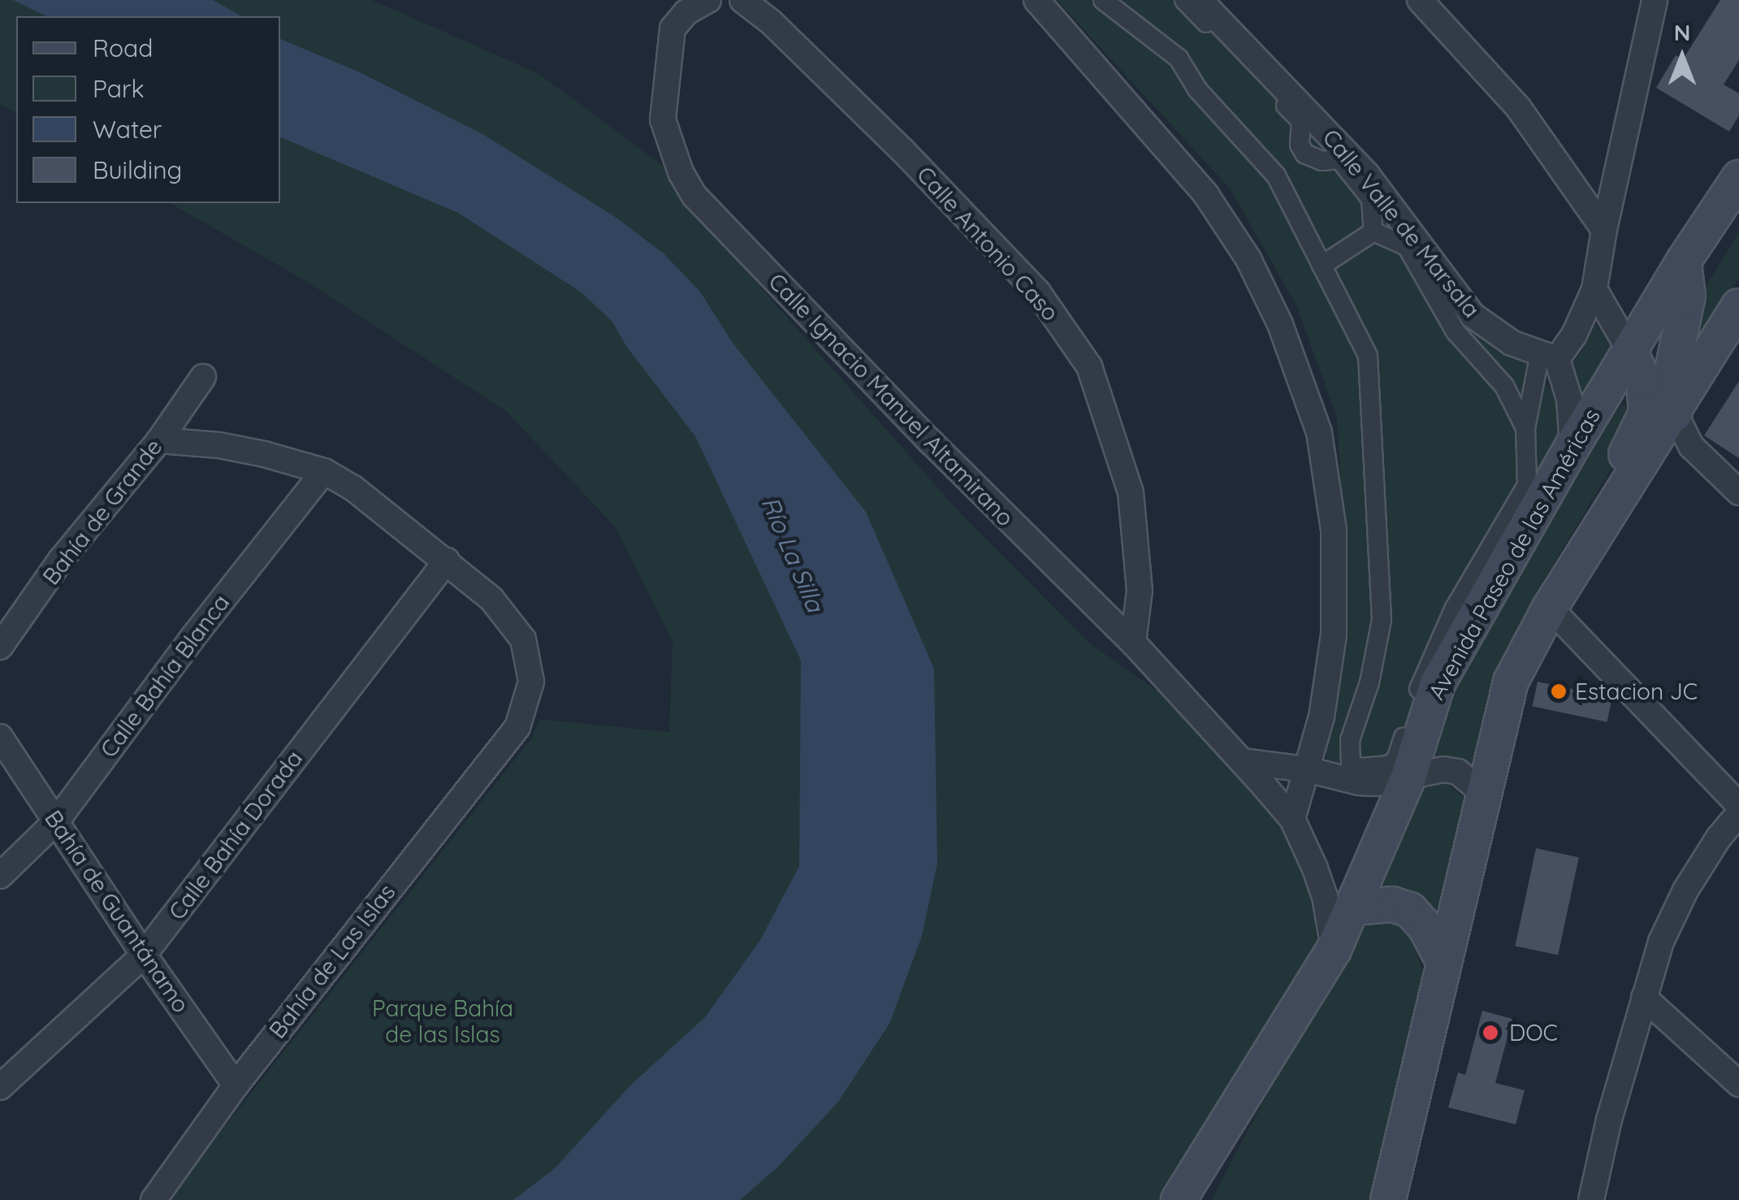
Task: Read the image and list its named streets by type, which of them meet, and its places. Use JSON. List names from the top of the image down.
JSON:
{
  "streets": {
    "main road": ["Avenida Paseo de las Américas"],
    "street": [
      "Calle Valle de Marsala",
      "Calle Antonio Caso",
      "Calle Ignacio Manuel Altamirano",
      "Bahía de Grande",
      "Calle Bahía Blanca",
      "Calle Bahía Dorada",
      "Bahía de Guantánamo",
      "Bahía de Las Islas"
    ]
  },
  "crossings": [
    ["Calle Antonio Caso", "Calle Ignacio Manuel Altamirano"],
    ["Calle Ignacio Manuel Altamirano", "Avenida Paseo de las Américas"],
    ["Bahía de Grande", "Bahía de Las Islas"],
    ["Calle Bahía Blanca", "Bahía de Guantánamo"],
    ["Calle Bahía Blanca", "Bahía de Las Islas"],
    ["Calle Bahía Dorada", "Bahía de Guantánamo"],
    ["Calle Bahía Dorada", "Bahía de Las Islas"],
    ["Bahía de Guantánamo", "Bahía de Las Islas"]
  ],
  "water": ["Río La Silla"],
  "parks": ["Parque Bahía de las Islas"],
  "places": ["Estacion JC", "DOC"],
  "legend": [
    "Road",
    "Park",
    "Water",
    "Building"
  ],
  "north": "top"
}
